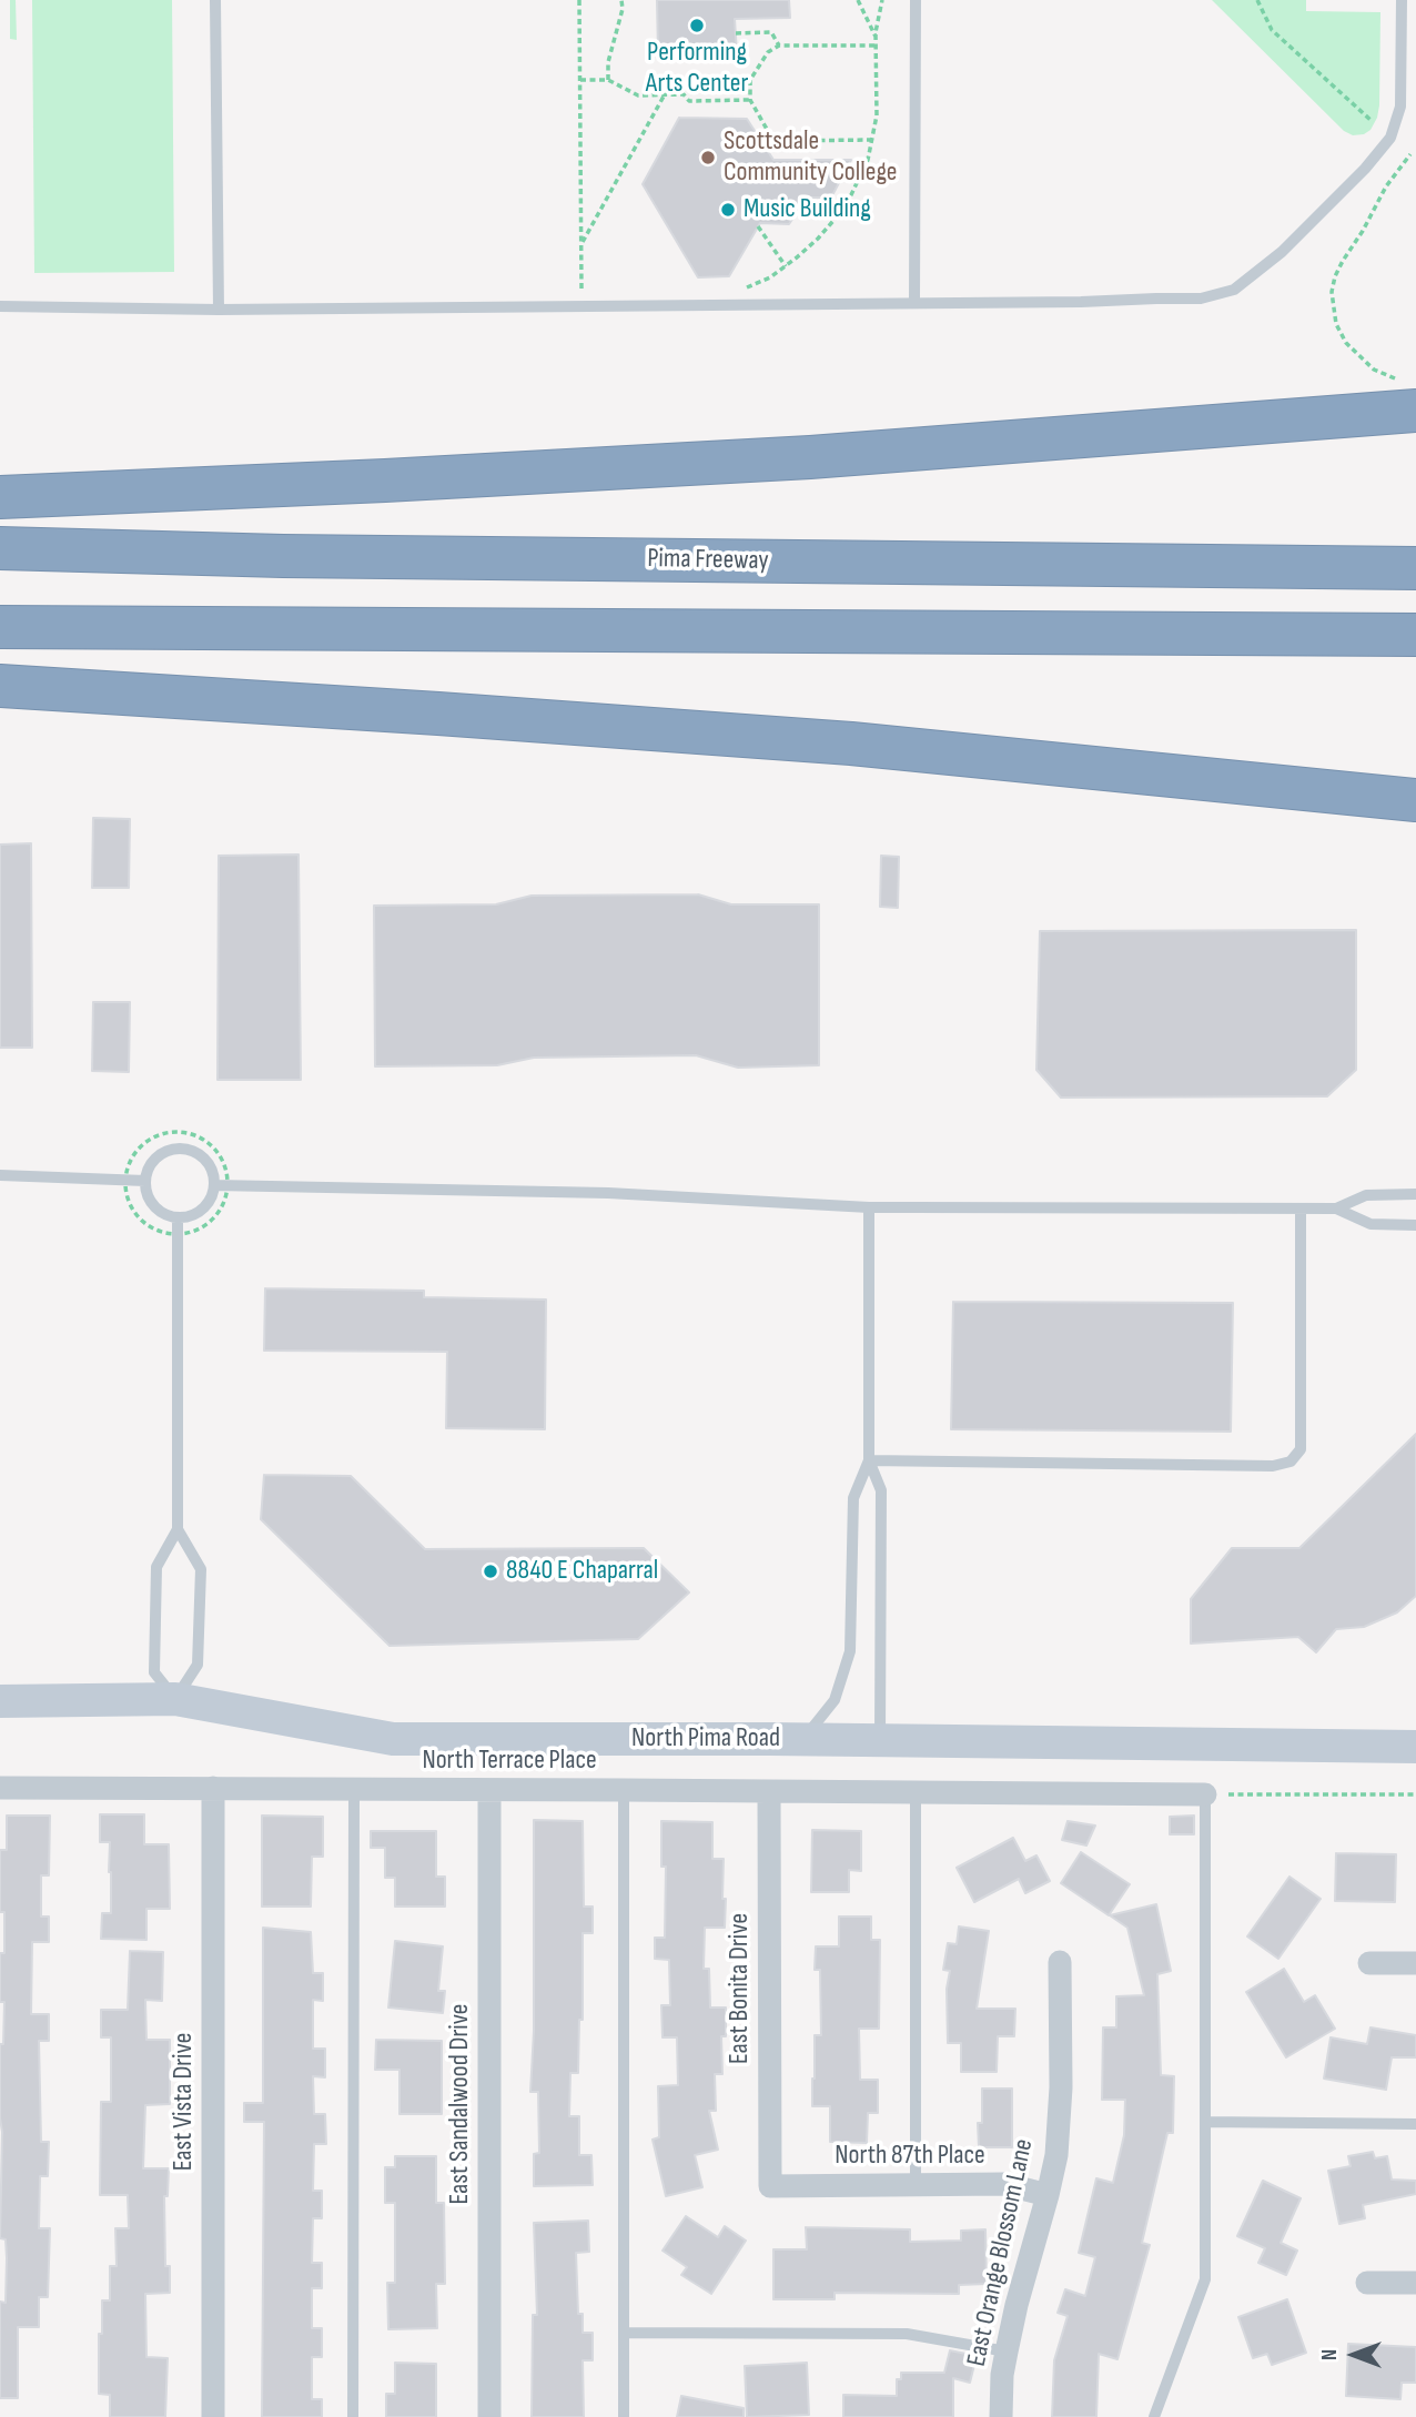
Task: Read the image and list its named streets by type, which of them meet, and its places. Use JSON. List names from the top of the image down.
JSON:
{
  "streets": {
    "highway": ["Pima Freeway"],
    "main road": ["North Pima Road"],
    "street": [
      "North Terrace Place",
      "East Bonita Drive",
      "East Vista Drive",
      "East Sandalwood Drive",
      "North 87th Place",
      "East Orange Blossom Lane"
    ]
  },
  "crossings": [
    ["North Terrace Place", "East Bonita Drive"],
    ["North Terrace Place", "East Vista Drive"],
    ["North Terrace Place", "East Sandalwood Drive"],
    ["East Bonita Drive", "North 87th Place"],
    ["North 87th Place", "East Orange Blossom Lane"]
  ],
  "places": [
    "Performing Arts Center",
    "Scottsdale Community College",
    "Music Building",
    "8840 E Chaparral"
  ],
  "north": "left"
}
